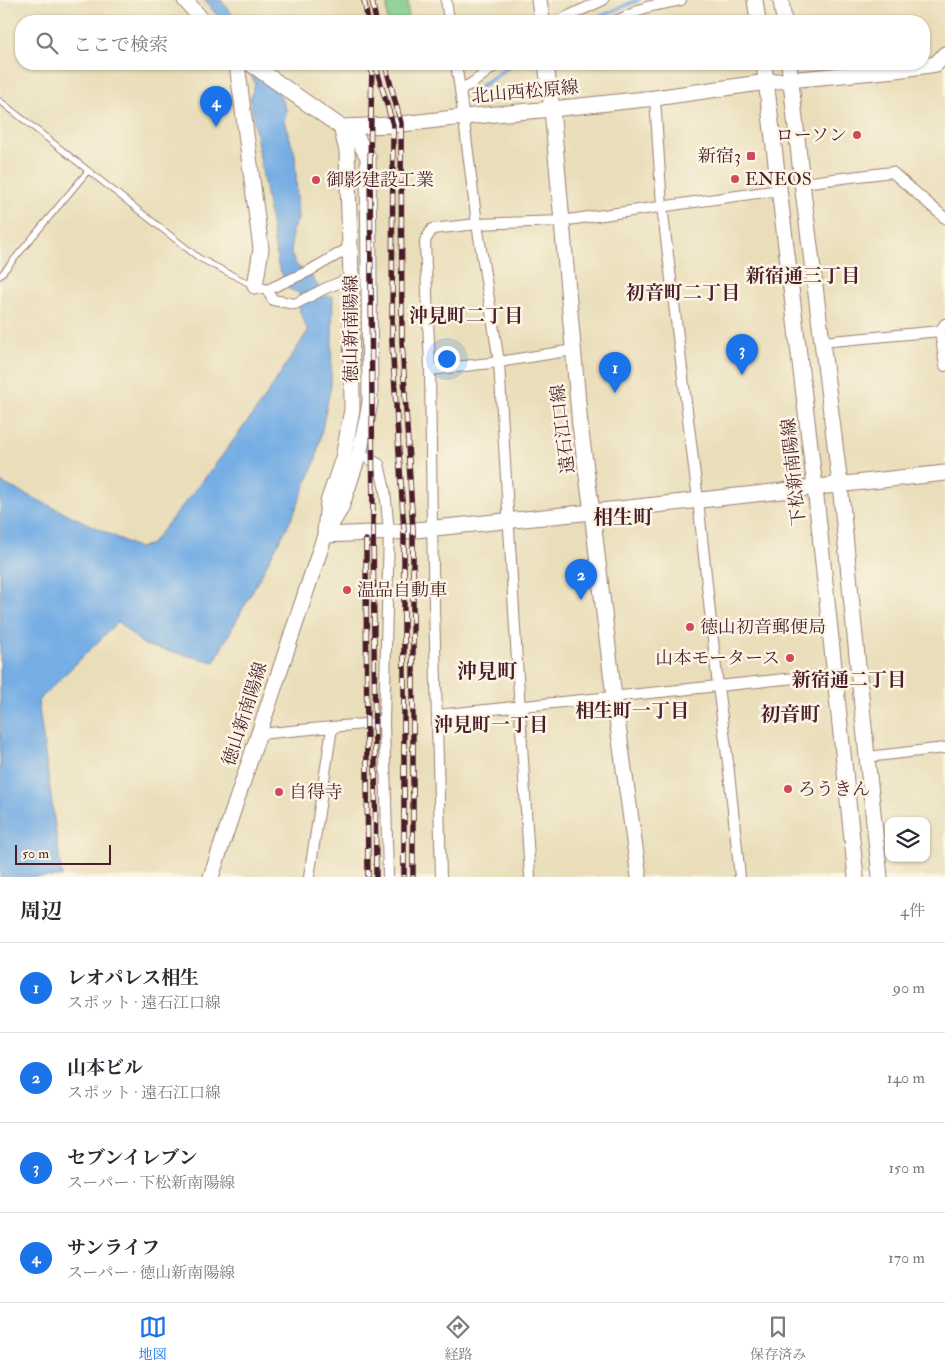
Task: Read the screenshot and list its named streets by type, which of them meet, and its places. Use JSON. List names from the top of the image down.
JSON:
{
  "streets": {
    "main road": [
      "北山西松原線",
      "徳山新南陽線",
      "遠石江口線",
      "下松新南陽線"
    ]
  },
  "crossings": [
    ["北山西松原線", "徳山新南陽線"],
    ["北山西松原線", "遠石江口線"],
    ["北山西松原線", "下松新南陽線"]
  ],
  "districts": [
    "新宿通三丁目",
    "初音町二丁目",
    "沖見町二丁目",
    "相生町",
    "沖見町",
    "新宿通二丁目",
    "相生町一丁目",
    "初音町",
    "沖見町一丁目"
  ],
  "places": {
    "other": [
      "ローソン",
      "ENEOS",
      "御影建設工業",
      "温品自動車",
      "徳山初音郵便局",
      "山本モータース",
      "ろうきん",
      "自得寺"
    ],
    "transit": ["新宿3"]
  },
  "scale_bar": "50 m",
  "page": {
    "search": "ここで検索",
    "pins": [
      "4",
      "3",
      "1",
      "2"
    ],
    "scale": "50 m",
    "heading": ["周辺", "4件"],
    "list": [
      {
        "mark": "1",
        "name": "レオパレス相生",
        "note": "スポット · 遠石江口線",
        "value": "90 m"
      },
      {
        "mark": "2",
        "name": "山本ビル",
        "note": "スポット · 遠石江口線",
        "value": "140 m"
      },
      {
        "mark": "3",
        "name": "セブンイレブン",
        "note": "スーパー · 下松新南陽線",
        "value": "150 m"
      },
      {
        "mark": "4",
        "name": "サンライフ",
        "note": "スーパー · 徳山新南陽線",
        "value": "170 m"
      }
    ],
    "nav": ["地図", "経路", "保存済み"]
  }
}
